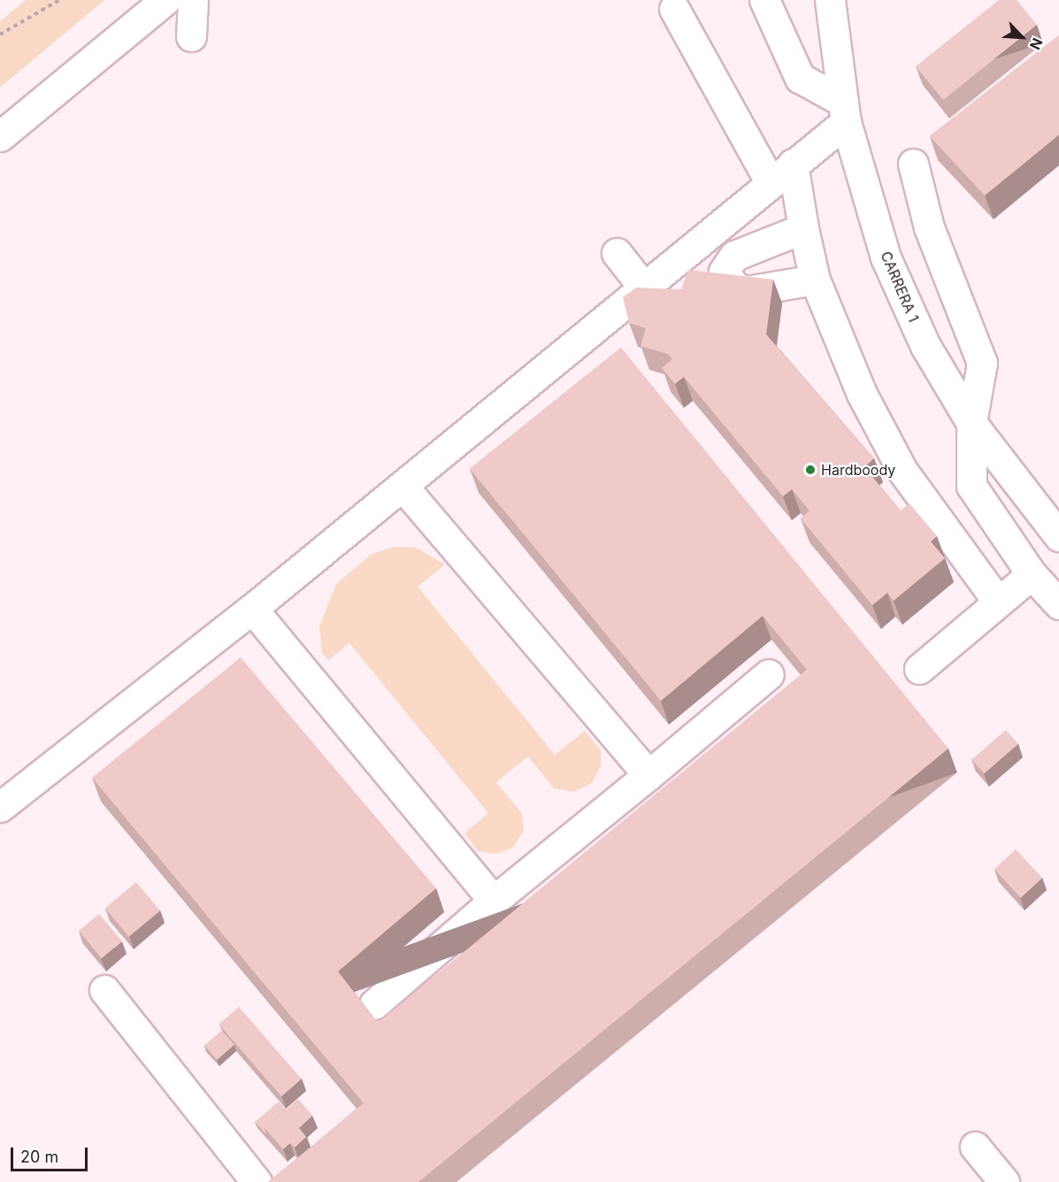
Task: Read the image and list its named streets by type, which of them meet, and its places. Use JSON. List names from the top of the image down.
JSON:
{
  "streets": {
    "street": ["CARRERA 1"]
  },
  "places": ["Hardboody"],
  "scale_bar": "20 m",
  "north": "bottom right"
}
